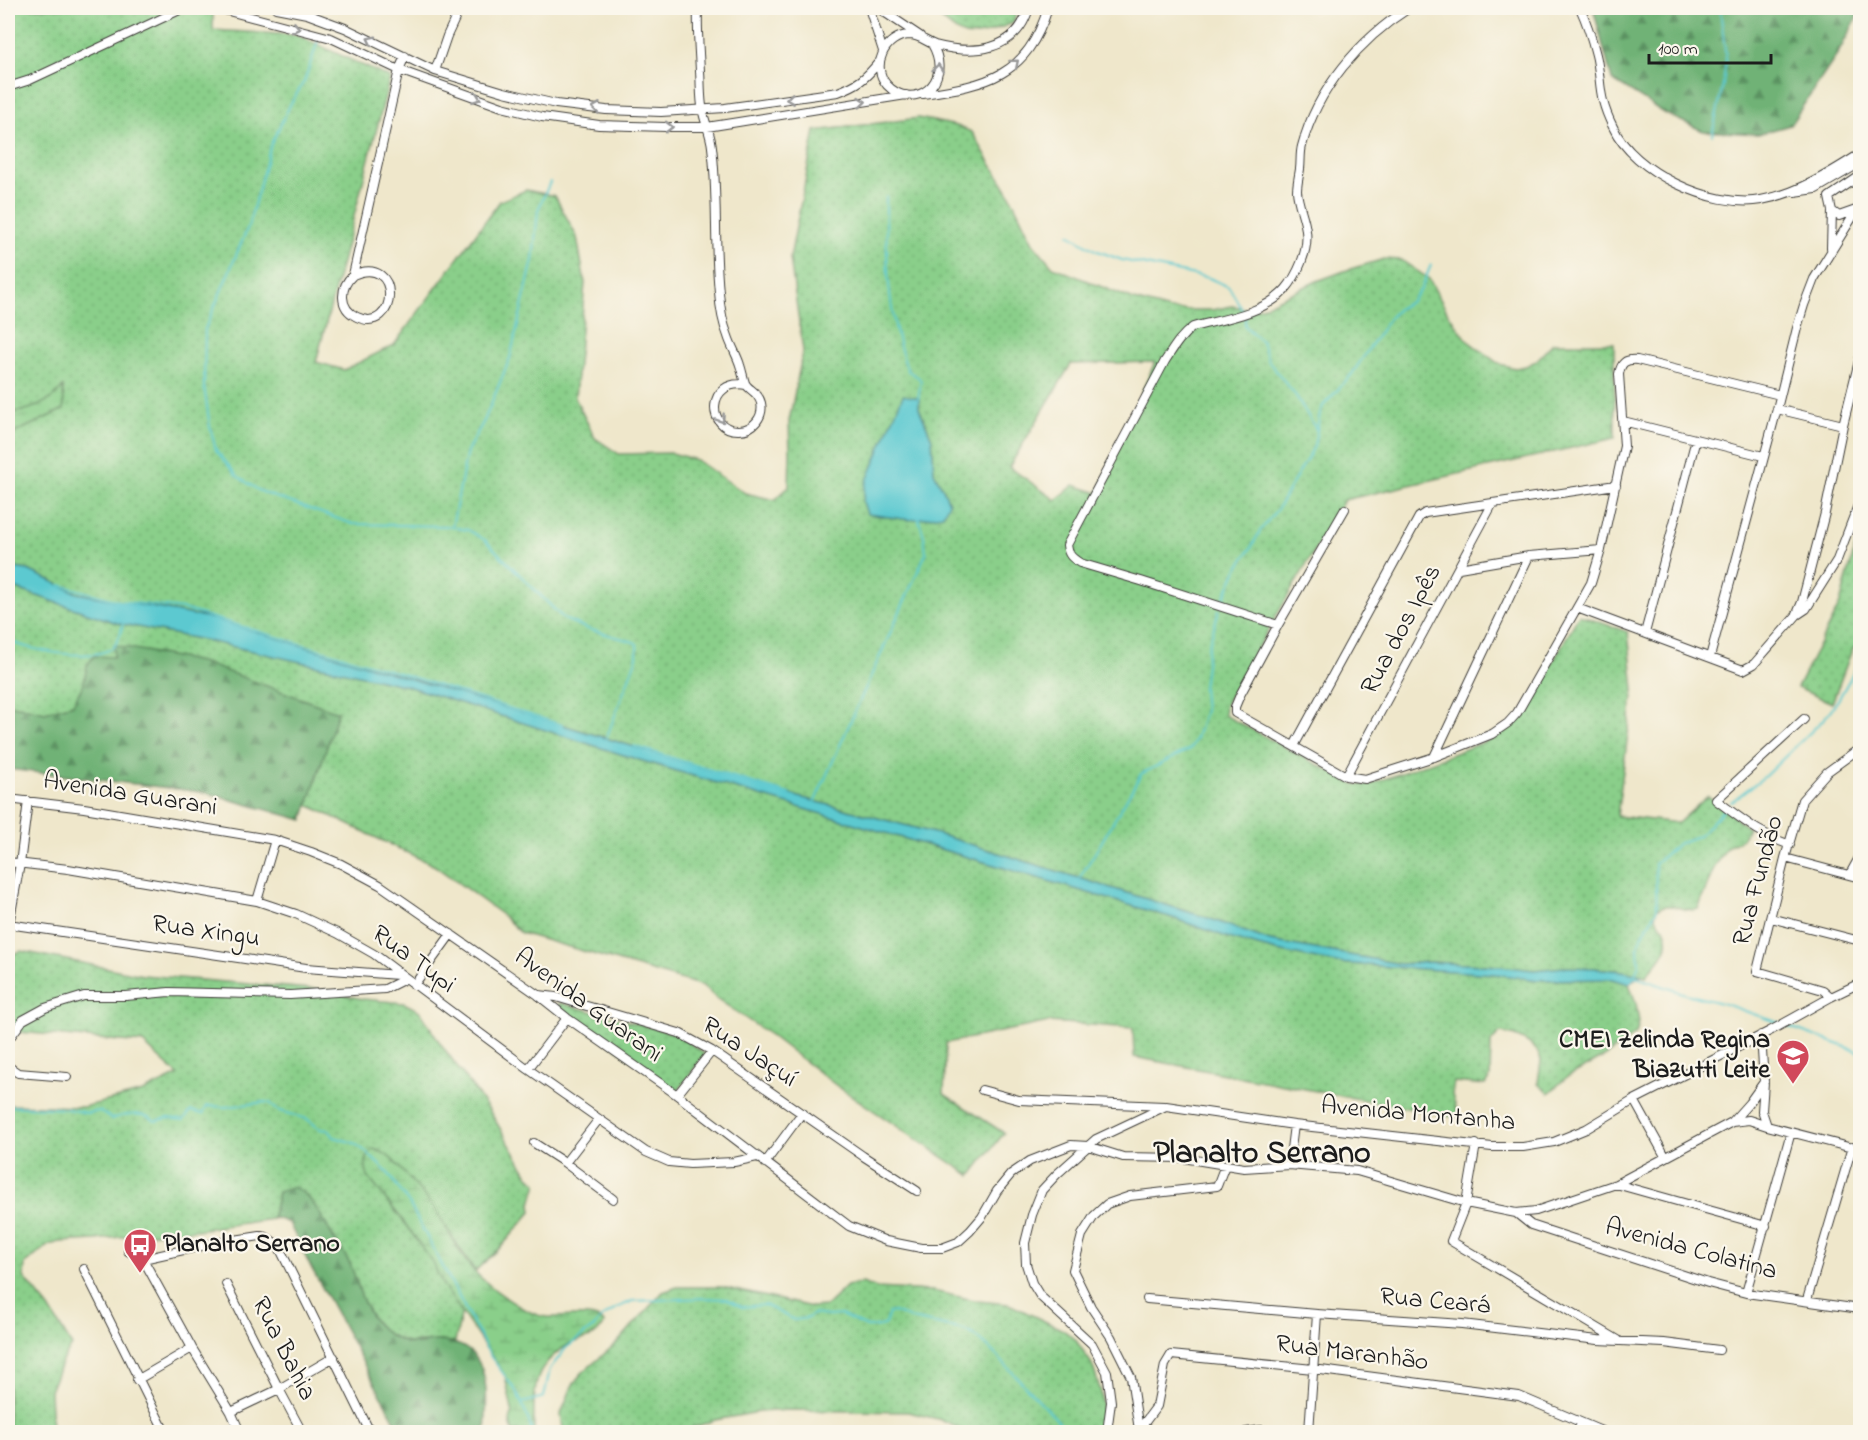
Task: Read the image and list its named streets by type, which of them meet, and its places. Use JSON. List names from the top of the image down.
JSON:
{
  "streets": {
    "street": [
      "Rua dos Ipês",
      "Avenida Guarani",
      "Rua Fundão",
      "Rua Xingu",
      "Rua Tupi",
      "Rua Jaçuí",
      "Avenida Montanha",
      "Avenida Colatina",
      "Rua Ceará",
      "Rua Bahia",
      "Rua Maranhão"
    ]
  },
  "crossings": [
    ["Avenida Guarani", "Rua Tupi"],
    ["Avenida Guarani", "Rua Jaçuí"],
    ["Rua Fundão", "Avenida Montanha"],
    ["Rua Xingu", "Rua Tupi"]
  ],
  "districts": ["Planalto Serrano"],
  "places": {
    "school or university": ["CMEI Zelinda Regina Biazutti Leite"],
    "bus stop": ["Planalto Serrano"]
  },
  "scale_bar": "100 m"
}
